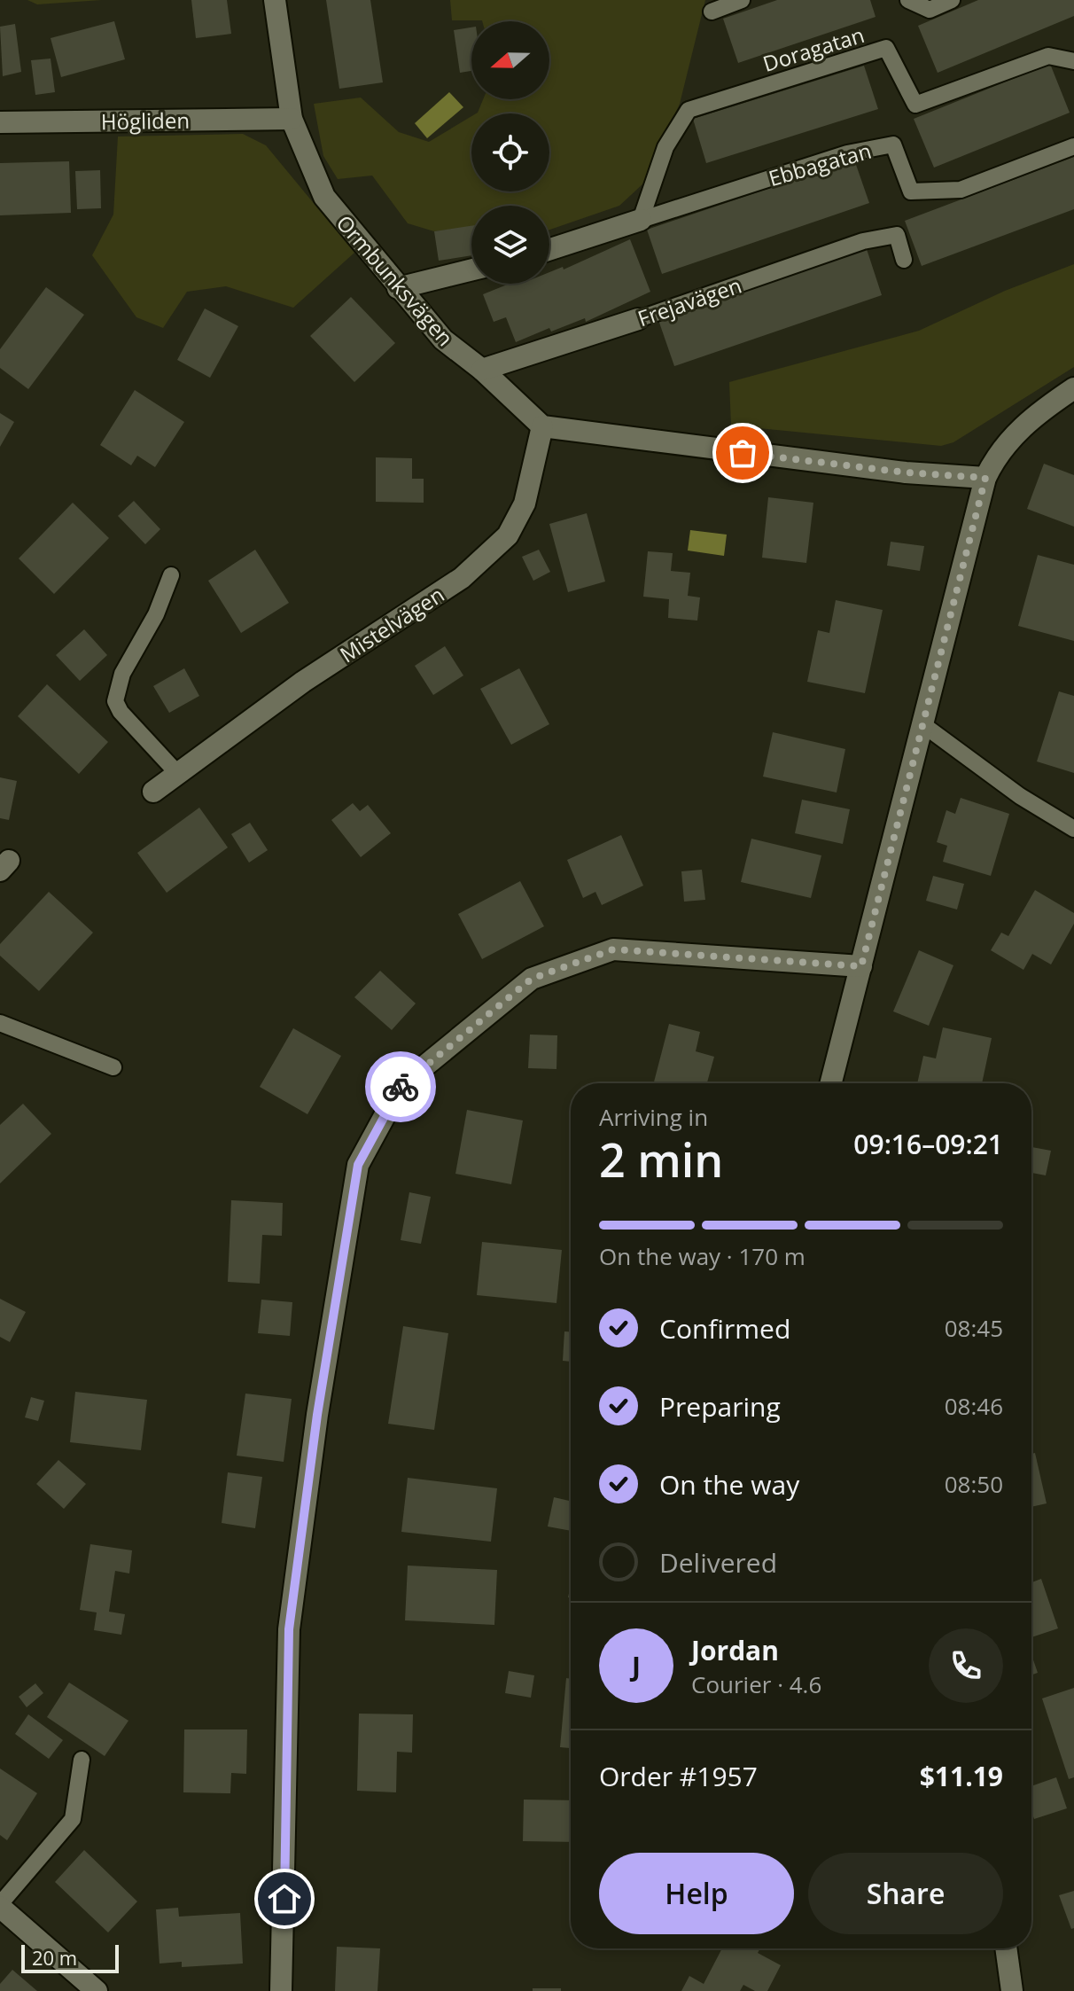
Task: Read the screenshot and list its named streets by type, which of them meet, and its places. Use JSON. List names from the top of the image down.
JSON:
{
  "streets": {
    "street": [
      "Högliden",
      "Ebbagatan",
      "Ormbunksvägen",
      "Frejavägen",
      "Mistelvägen"
    ],
    "lane": ["Doragatan"]
  },
  "crossings": [
    ["Doragatan", "Ebbagatan"],
    ["Högliden", "Ormbunksvägen"],
    ["Ormbunksvägen", "Frejavägen"],
    ["Ormbunksvägen", "Mistelvägen"]
  ],
  "scale_bar": "20 m",
  "north": "left",
  "page": {
    "heading": ["2 min", "Arriving in", "09:16–09:21"],
    "panel": [
      "Jordan",
      "Courier · 4.6",
      "Order #1957",
      "$11.19"
    ],
    "bar": "On the way · 170 m",
    "list": [
      ["Confirmed", "08:45"],
      ["Preparing", "08:46"],
      ["On the way", "08:50"],
      "Delivered"
    ],
    "round": "J",
    "buttons": ["Help", "Share"],
    "scale": "20 m"
  }
}
